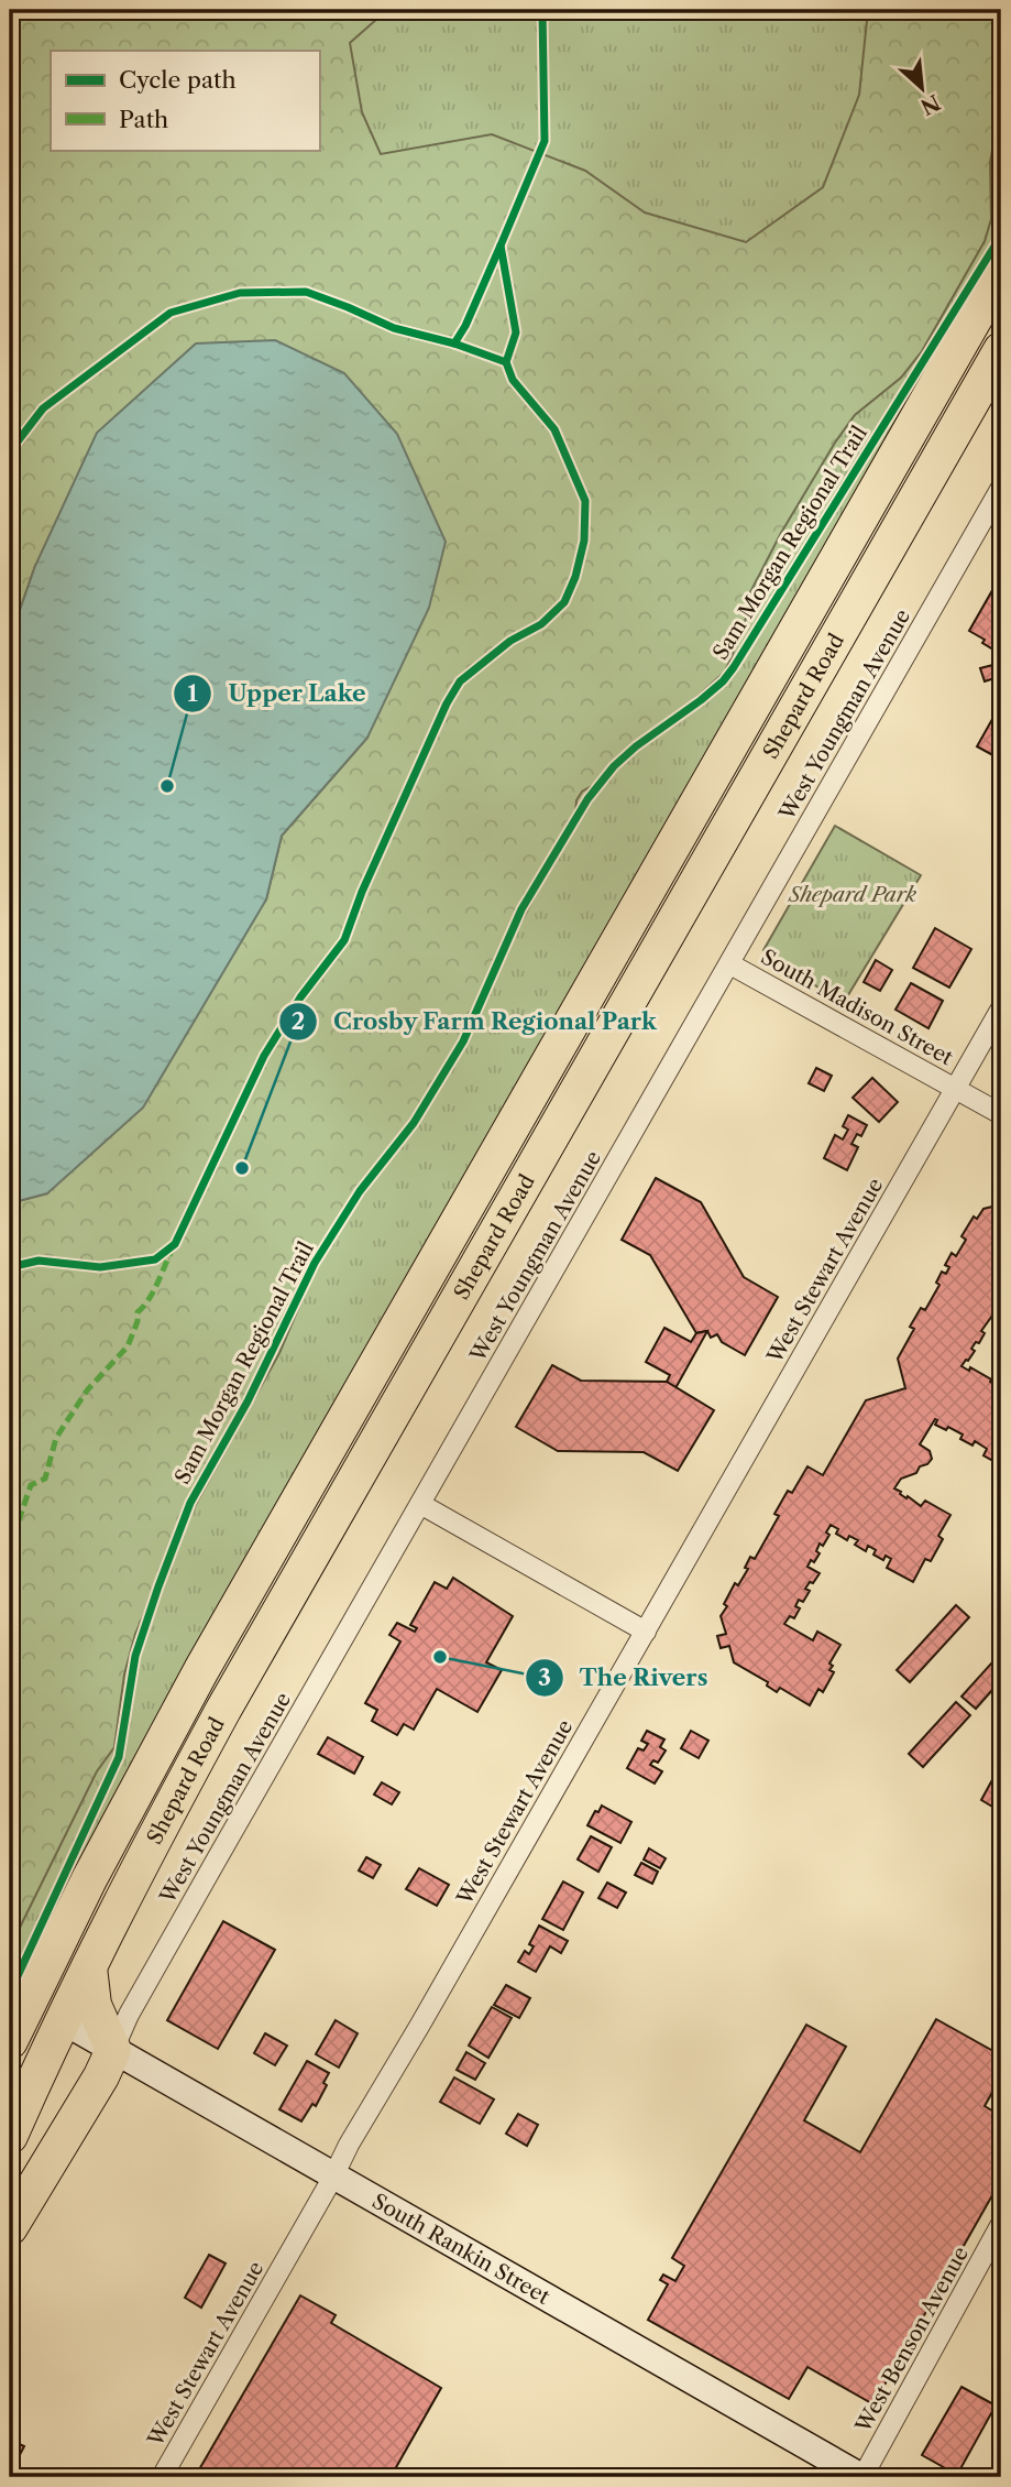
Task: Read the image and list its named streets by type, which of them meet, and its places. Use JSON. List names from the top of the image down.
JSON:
{
  "streets": {
    "highway": ["Shepard Road"],
    "street": [
      "West Youngman Avenue",
      "South Madison Street",
      "West Stewart Avenue",
      "South Rankin Street",
      "West Benson Avenue"
    ],
    "cycle path": ["Sam Morgan Regional Trail"]
  },
  "crossings": [
    ["Shepard Road", "South Rankin Street"],
    ["West Youngman Avenue", "South Madison Street"],
    ["West Youngman Avenue", "South Rankin Street"],
    ["South Madison Street", "West Stewart Avenue"],
    ["West Stewart Avenue", "South Rankin Street"],
    ["South Rankin Street", "West Benson Avenue"]
  ],
  "parks": ["Shepard Park"],
  "places": ["Upper Lake", "Crosby Farm Regional Park", "The Rivers"],
  "legend": ["Cycle path", "Path"],
  "north": "bottom right"
}
